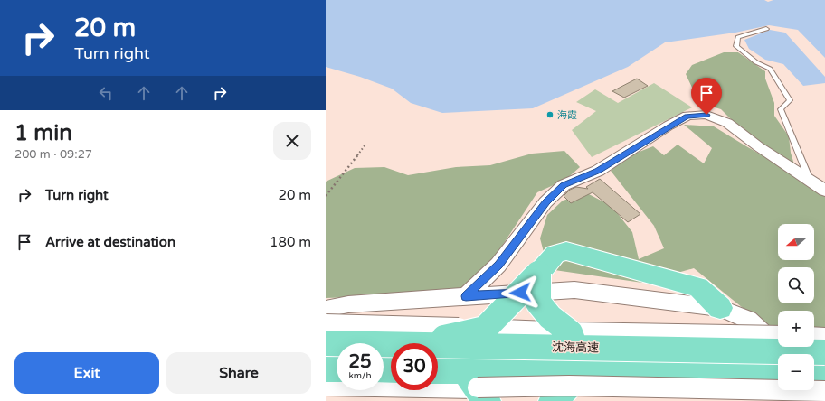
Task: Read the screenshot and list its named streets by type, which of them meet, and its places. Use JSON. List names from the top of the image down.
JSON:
{
  "streets": {
    "highway": ["沈海高速"]
  },
  "places": ["海霞"],
  "north": "left",
  "page": {
    "turn": ["20 m", "Turn right"],
    "heading": ["1 min", "200 m · 09:27"],
    "list": [
      {
        "name": "Turn right",
        "value": "20 m"
      },
      {
        "name": "Arrive at destination",
        "value": "180 m"
      }
    ],
    "map_buttons": ["+", "−"],
    "speed": "25 km/h",
    "limit": "30",
    "buttons": ["Exit", "Share"]
  }
}
